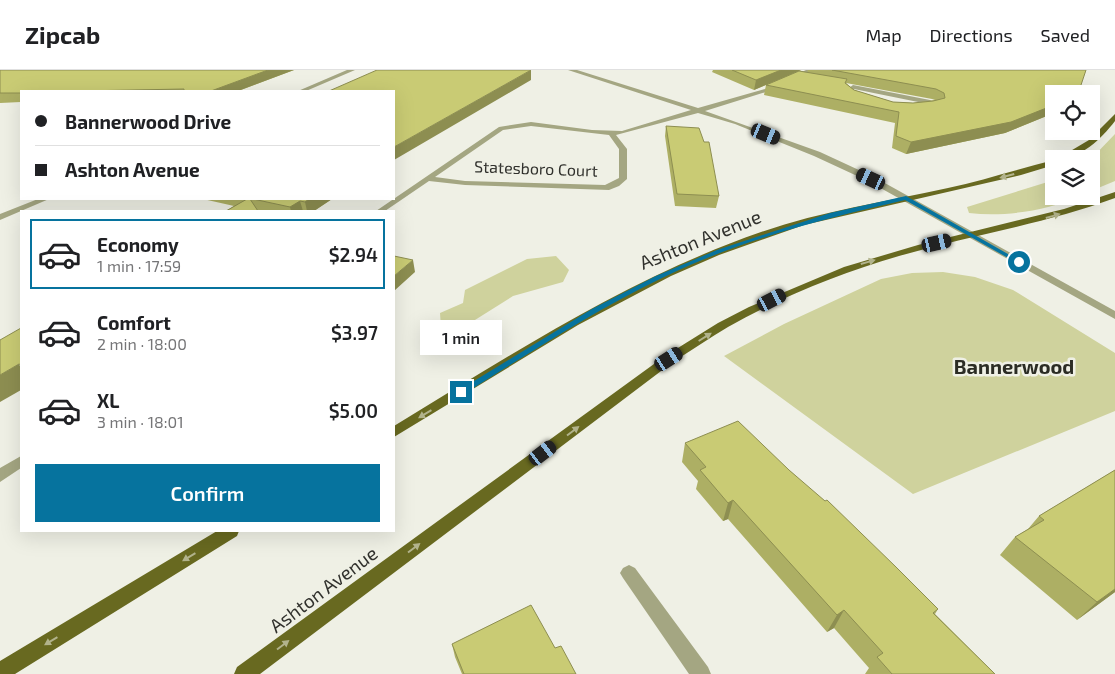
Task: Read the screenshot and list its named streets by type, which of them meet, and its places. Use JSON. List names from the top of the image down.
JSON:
{
  "streets": {
    "main road": ["Ashton Avenue"],
    "street": ["Statesboro Court"]
  },
  "districts": ["Bannerwood"],
  "page": {
    "header": "Zipcab",
    "nav": ["Map", "Directions", "Saved"],
    "banner": ["Bannerwood Drive", "Ashton Avenue"],
    "list": [
      {
        "name": "Economy",
        "note": "1 min · 17:59",
        "value": "$2.94"
      },
      {
        "name": "Comfort",
        "note": "2 min · 18:00",
        "value": "$3.97"
      },
      {
        "name": "XL",
        "note": "3 min · 18:01",
        "value": "$5.00"
      }
    ],
    "bubble": "1 min",
    "buttons": "Confirm"
  }
}
